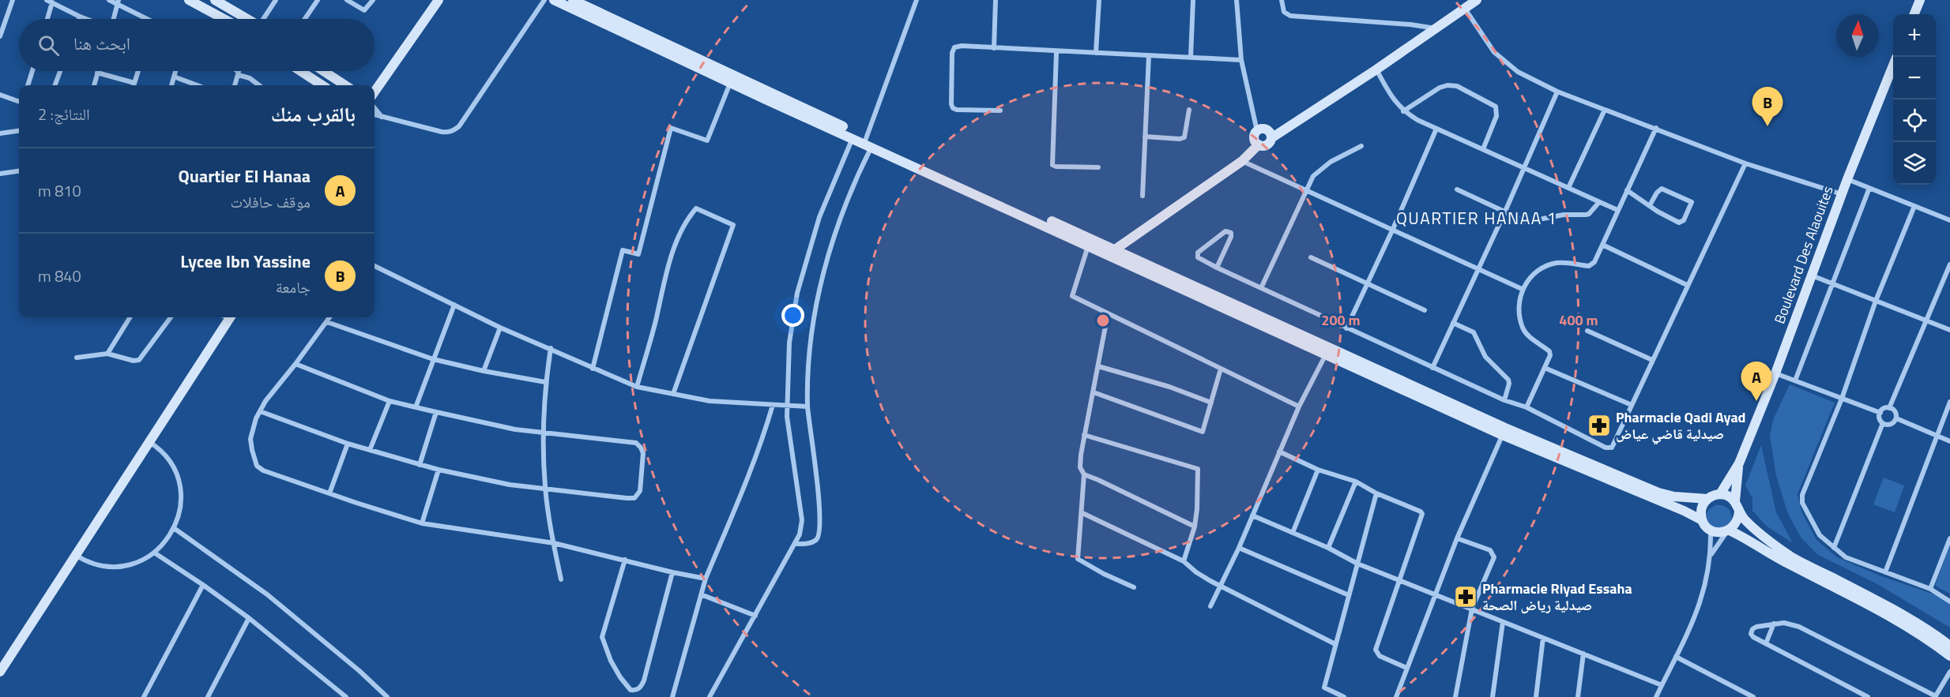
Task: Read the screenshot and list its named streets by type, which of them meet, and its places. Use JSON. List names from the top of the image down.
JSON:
{
  "streets": {
    "main road": ["Boulevard Des Alaouites"]
  },
  "districts": ["QUARTIER HANAA 1"],
  "places": {
    "pharmacy": ["Pharmacie Qadi Ayad صيدلية قاضي عياض", "Pharmacie Riyad Essaha صيدلية رياض الصحة"]
  },
  "north": "top",
  "page": {
    "map_buttons": ["+", "−"],
    "search": "ابحث هنا",
    "heading": ["بالقرب منك", "النتائج: 2"],
    "pins": ["B", "A"],
    "list": [
      {
        "mark": "A",
        "name": "Quartier El Hanaa",
        "note": "موقف حافلات",
        "value": "810 m"
      },
      {
        "mark": "B",
        "name": "Lycee Ibn Yassine",
        "note": "جامعة",
        "value": "840 m"
      }
    ]
  },
  "rings": ["200 m", "400 m"]
}
